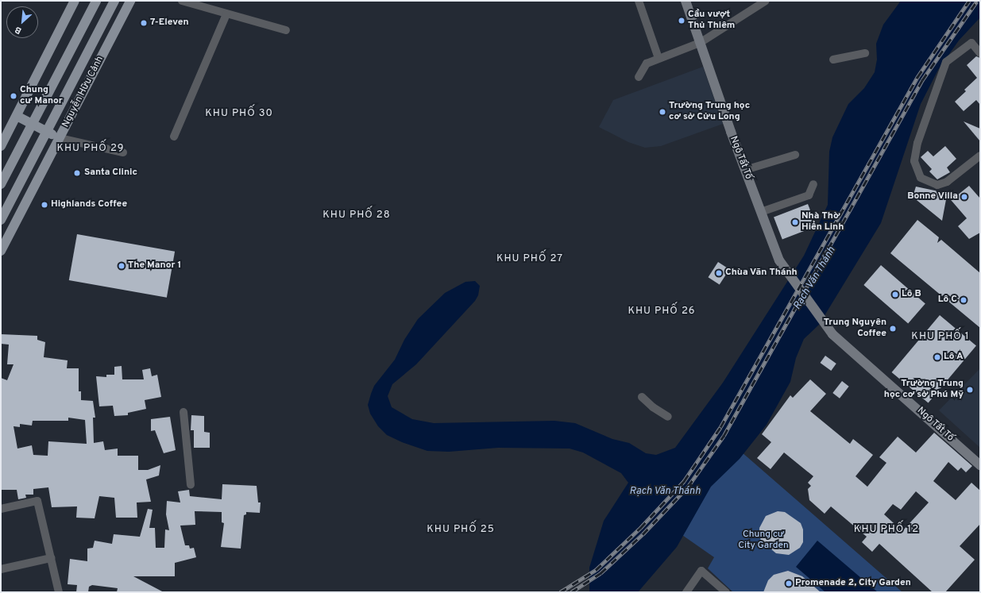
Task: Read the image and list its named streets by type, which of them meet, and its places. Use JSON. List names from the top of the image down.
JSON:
{
  "streets": {
    "main road": ["Nguyễn Hữu Cảnh"],
    "street": ["Ngô Tất Tố"]
  },
  "districts": [
    "KHU PHỐ 30",
    "KHU PHỐ 29",
    "KHU PHỐ 28",
    "KHU PHỐ 27",
    "KHU PHỐ 26",
    "KHU PHỐ 1",
    "KHU PHỐ 25",
    "KHU PHỐ 12"
  ],
  "water": ["Rạch Văn Thánh"],
  "parks": ["Chung cư City Garden"],
  "places": [
    "Cầu vượt Thủ Thiêm",
    "7-Eleven",
    "Chung cư Manor",
    "Trường Trung học cơ sở Cửu Long",
    "Santa Clinic",
    "Bonne Villa",
    "Highlands Coffee",
    "Nhà Thờ Hiển Linh",
    "The Manor 1",
    "Chùa Văn Thánh",
    "Lô B",
    "Lô C",
    "Trung Nguyên Coffee",
    "Lô A",
    "Trường Trung học cơ sở Phú Mỹ",
    "Promenade 2, City Garden"
  ],
  "north": "bottom left"
}
